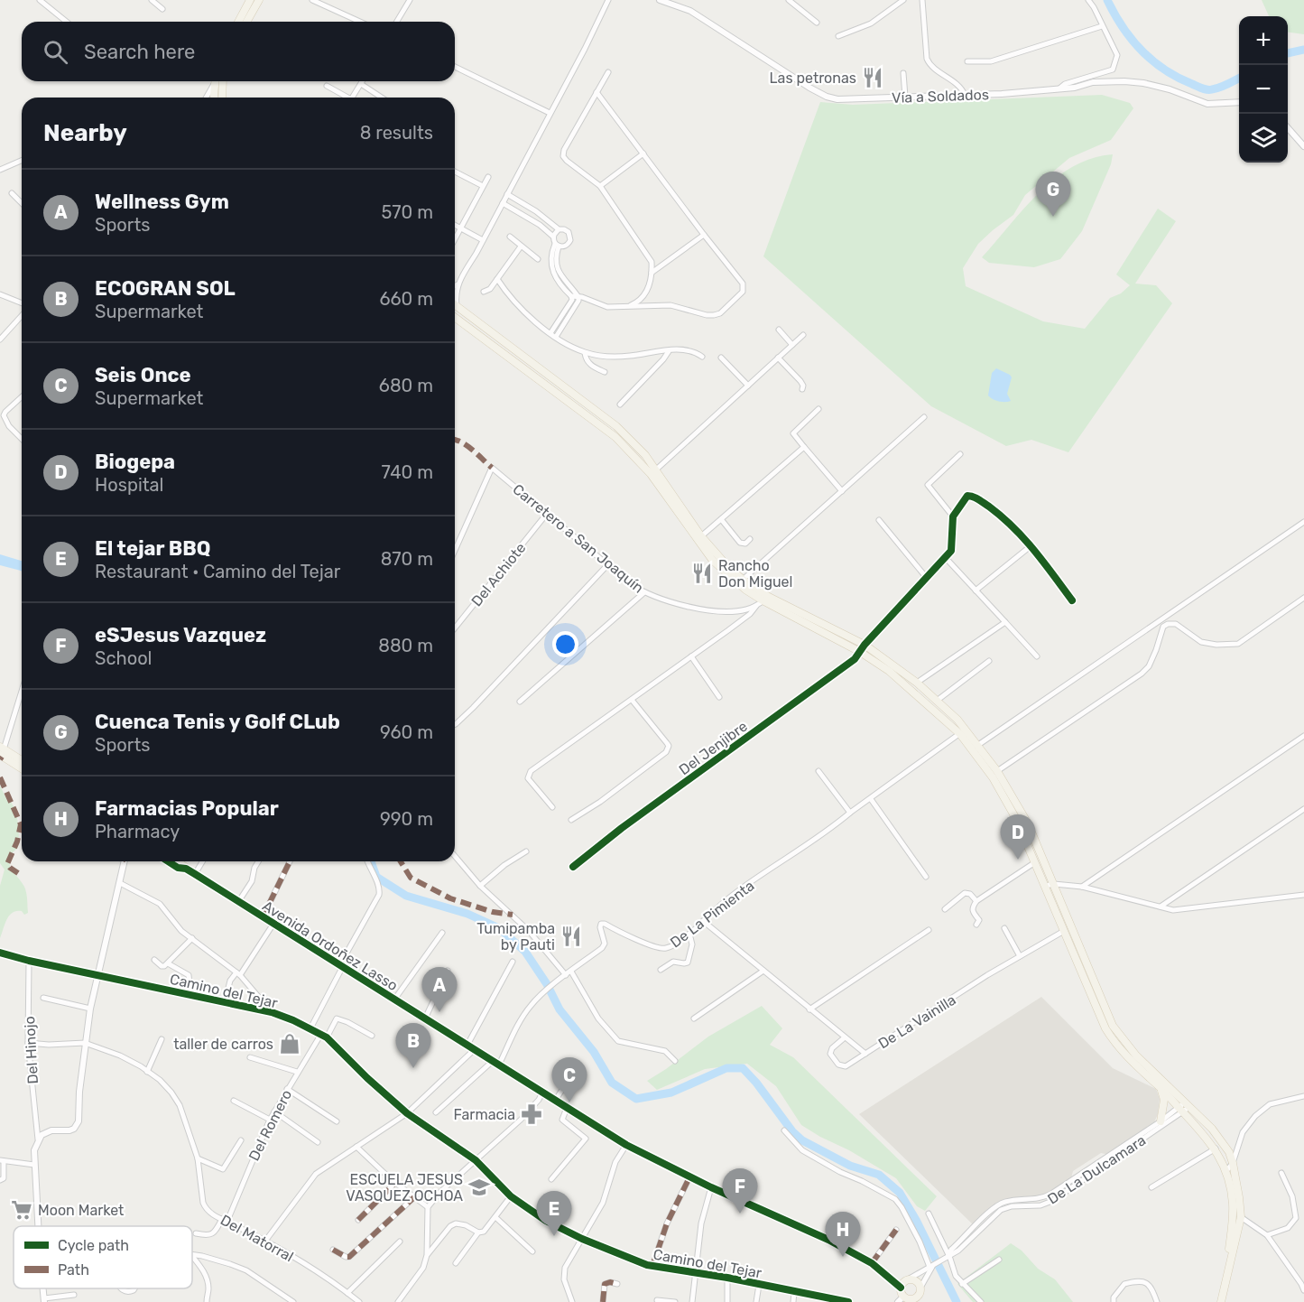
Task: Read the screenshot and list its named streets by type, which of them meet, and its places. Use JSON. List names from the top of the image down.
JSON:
{
  "streets": {
    "main road": ["Avenida Ordoñez Lasso"],
    "street": [
      "Vía a Soldados",
      "Carretero a San Joaquín",
      "Del Achiote",
      "Del Jenjibre",
      "De La Pimienta",
      "Camino del Tejar",
      "De La Vainilla",
      "Del Hinojo",
      "Del Romero",
      "De La Dulcamara",
      "Del Matorral"
    ]
  },
  "crossings": [
    ["Carretero a San Joaquín", "Del Achiote"],
    ["De La Pimienta", "Avenida Ordoñez Lasso"],
    ["De La Pimienta", "De La Vainilla"],
    ["Avenida Ordoñez Lasso", "De La Dulcamara"],
    ["Camino del Tejar", "Del Hinojo"],
    ["Camino del Tejar", "Del Romero"],
    ["Del Romero", "Del Matorral"]
  ],
  "places": {
    "restaurant": ["Las petronas", "Rancho Don Miguel", "Tumipamba by Pauti"],
    "shop": ["taller de carros"],
    "pharmacy": ["Farmacia"],
    "school or university": ["ESCUELA JESUS VASQUEZ OCHOA"],
    "supermarket": ["Moon Market"]
  },
  "legend": ["Cycle path", "Path"],
  "page": {
    "map_buttons": ["+", "−"],
    "search": "Search here",
    "heading": ["Nearby", "8 results"],
    "list": [
      {
        "mark": "A",
        "name": "Wellness Gym",
        "note": "Sports",
        "value": "570 m"
      },
      {
        "mark": "B",
        "name": "ECOGRAN SOL",
        "note": "Supermarket",
        "value": "660 m"
      },
      {
        "mark": "C",
        "name": "Seis Once",
        "note": "Supermarket",
        "value": "680 m"
      },
      {
        "mark": "D",
        "name": "Biogepa",
        "note": "Hospital",
        "value": "740 m"
      },
      {
        "mark": "E",
        "name": "El tejar BBQ",
        "note": "Restaurant · Camino del Tejar",
        "value": "870 m"
      },
      {
        "mark": "F",
        "name": "eSJesus Vazquez",
        "note": "School",
        "value": "880 m"
      },
      {
        "mark": "G",
        "name": "Cuenca Tenis y Golf CLub",
        "note": "Sports",
        "value": "960 m"
      },
      {
        "mark": "H",
        "name": "Farmacias Popular",
        "note": "Pharmacy",
        "value": "990 m"
      }
    ],
    "pins": [
      "G",
      "D",
      "A",
      "B",
      "C",
      "F",
      "E",
      "H"
    ]
  }
}
